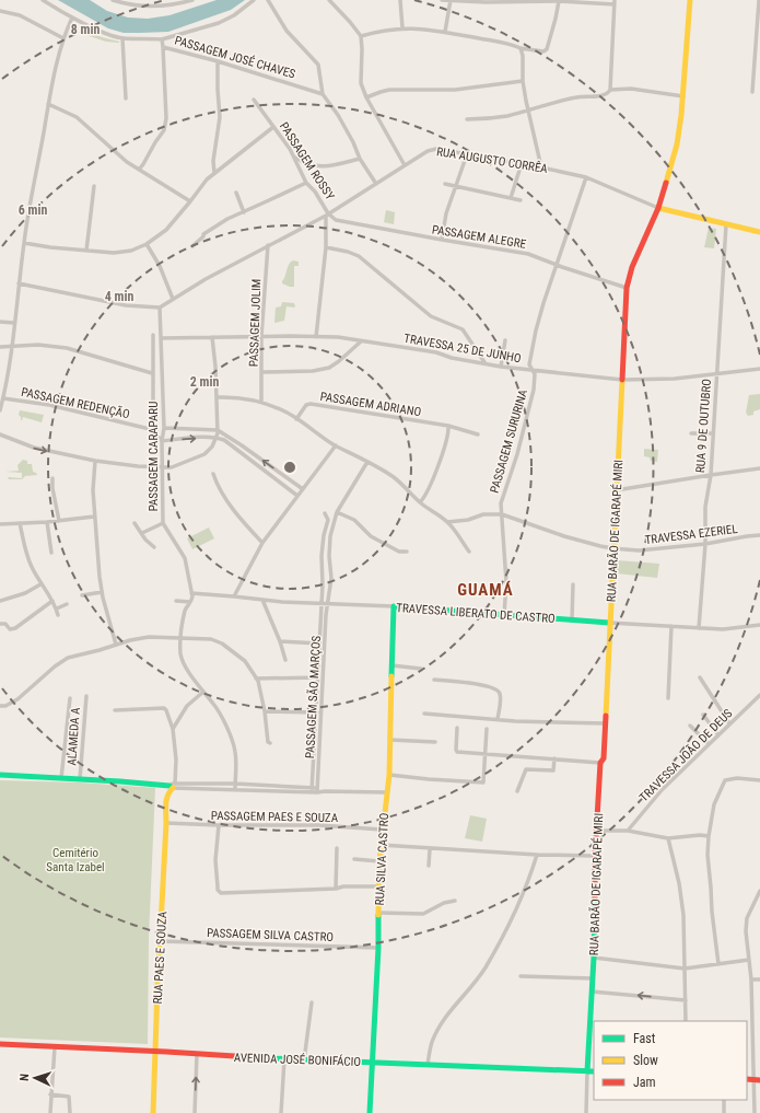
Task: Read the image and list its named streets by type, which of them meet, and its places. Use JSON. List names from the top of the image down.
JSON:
{
  "streets": {
    "main road": [
      "RUA AUGUSTO CORRÊA",
      "RUA BARÃO DE IGARAPÉ MIRI",
      "TRAVESSA LIBERATO DE CASTRO",
      "RUA SILVA CASTRO",
      "RUA PAES E SOUZA",
      "AVENIDA JOSÉ BONIFÁCIO"
    ],
    "street": [
      "PASSAGEM JOSÉ CHAVES",
      "PASSAGEM ROSSY",
      "PASSAGEM ALEGRE",
      "PASSAGEM JOLIM",
      "TRAVESSA 25 DE JUNHO",
      "PASSAGEM REDENÇÃO",
      "PASSAGEM ADRIANO",
      "RUA 9 DE OUTUBRO",
      "PASSAGEM SURURINA",
      "PASSAGEM CARAPARU",
      "TRAVESSA EZERIEL",
      "PASSAGEM SÃO MARÇOS",
      "ALAMEDA A",
      "TRAVESSA JOÃO DE DEUS",
      "PASSAGEM PAES E SOUZA",
      "PASSAGEM SILVA CASTRO"
    ]
  },
  "crossings": [
    ["RUA AUGUSTO CORRÊA", "PASSAGEM ROSSY"],
    ["RUA AUGUSTO CORRÊA", "PASSAGEM ALEGRE"],
    ["RUA AUGUSTO CORRÊA", "PASSAGEM JOLIM"],
    ["RUA AUGUSTO CORRÊA", "RUA 9 DE OUTUBRO"],
    ["RUA AUGUSTO CORRÊA", "PASSAGEM SURURINA"],
    ["RUA AUGUSTO CORRÊA", "PASSAGEM CARAPARU"],
    ["RUA AUGUSTO CORRÊA", "RUA BARÃO DE IGARAPÉ MIRI"],
    ["PASSAGEM ROSSY", "PASSAGEM ALEGRE"],
    ["PASSAGEM ROSSY", "TRAVESSA 25 DE JUNHO"],
    ["PASSAGEM ALEGRE", "PASSAGEM SURURINA"],
    ["PASSAGEM ALEGRE", "RUA BARÃO DE IGARAPÉ MIRI"],
    ["PASSAGEM JOLIM", "TRAVESSA 25 DE JUNHO"],
    ["TRAVESSA 25 DE JUNHO", "RUA 9 DE OUTUBRO"],
    ["TRAVESSA 25 DE JUNHO", "PASSAGEM SURURINA"],
    ["TRAVESSA 25 DE JUNHO", "PASSAGEM CARAPARU"],
    ["TRAVESSA 25 DE JUNHO", "RUA BARÃO DE IGARAPÉ MIRI"],
    ["PASSAGEM REDENÇÃO", "PASSAGEM CARAPARU"],
    ["RUA 9 DE OUTUBRO", "TRAVESSA EZERIEL"],
    ["RUA 9 DE OUTUBRO", "TRAVESSA LIBERATO DE CASTRO"],
    ["PASSAGEM SURURINA", "TRAVESSA EZERIEL"],
    ["PASSAGEM SURURINA", "TRAVESSA LIBERATO DE CASTRO"],
    ["PASSAGEM CARAPARU", "TRAVESSA LIBERATO DE CASTRO"],
    ["RUA BARÃO DE IGARAPÉ MIRI", "TRAVESSA EZERIEL"],
    ["RUA BARÃO DE IGARAPÉ MIRI", "TRAVESSA LIBERATO DE CASTRO"],
    ["RUA BARÃO DE IGARAPÉ MIRI", "AVENIDA JOSÉ BONIFÁCIO"],
    ["TRAVESSA LIBERATO DE CASTRO", "PASSAGEM SÃO MARÇOS"],
    ["TRAVESSA LIBERATO DE CASTRO", "RUA SILVA CASTRO"],
    ["PASSAGEM PAES E SOUZA", "RUA SILVA CASTRO"],
    ["PASSAGEM PAES E SOUZA", "RUA PAES E SOUZA"],
    ["RUA SILVA CASTRO", "PASSAGEM SILVA CASTRO"],
    ["RUA SILVA CASTRO", "AVENIDA JOSÉ BONIFÁCIO"],
    ["PASSAGEM SILVA CASTRO", "RUA PAES E SOUZA"],
    ["RUA PAES E SOUZA", "AVENIDA JOSÉ BONIFÁCIO"]
  ],
  "districts": ["GUAMÁ"],
  "parks": ["Cemitério Santa Izabel"],
  "legend": ["Fast", "Slow", "Jam"],
  "north": "left",
  "rings": [
    "8 min",
    "6 min",
    "4 min",
    "2 min"
  ]
}
